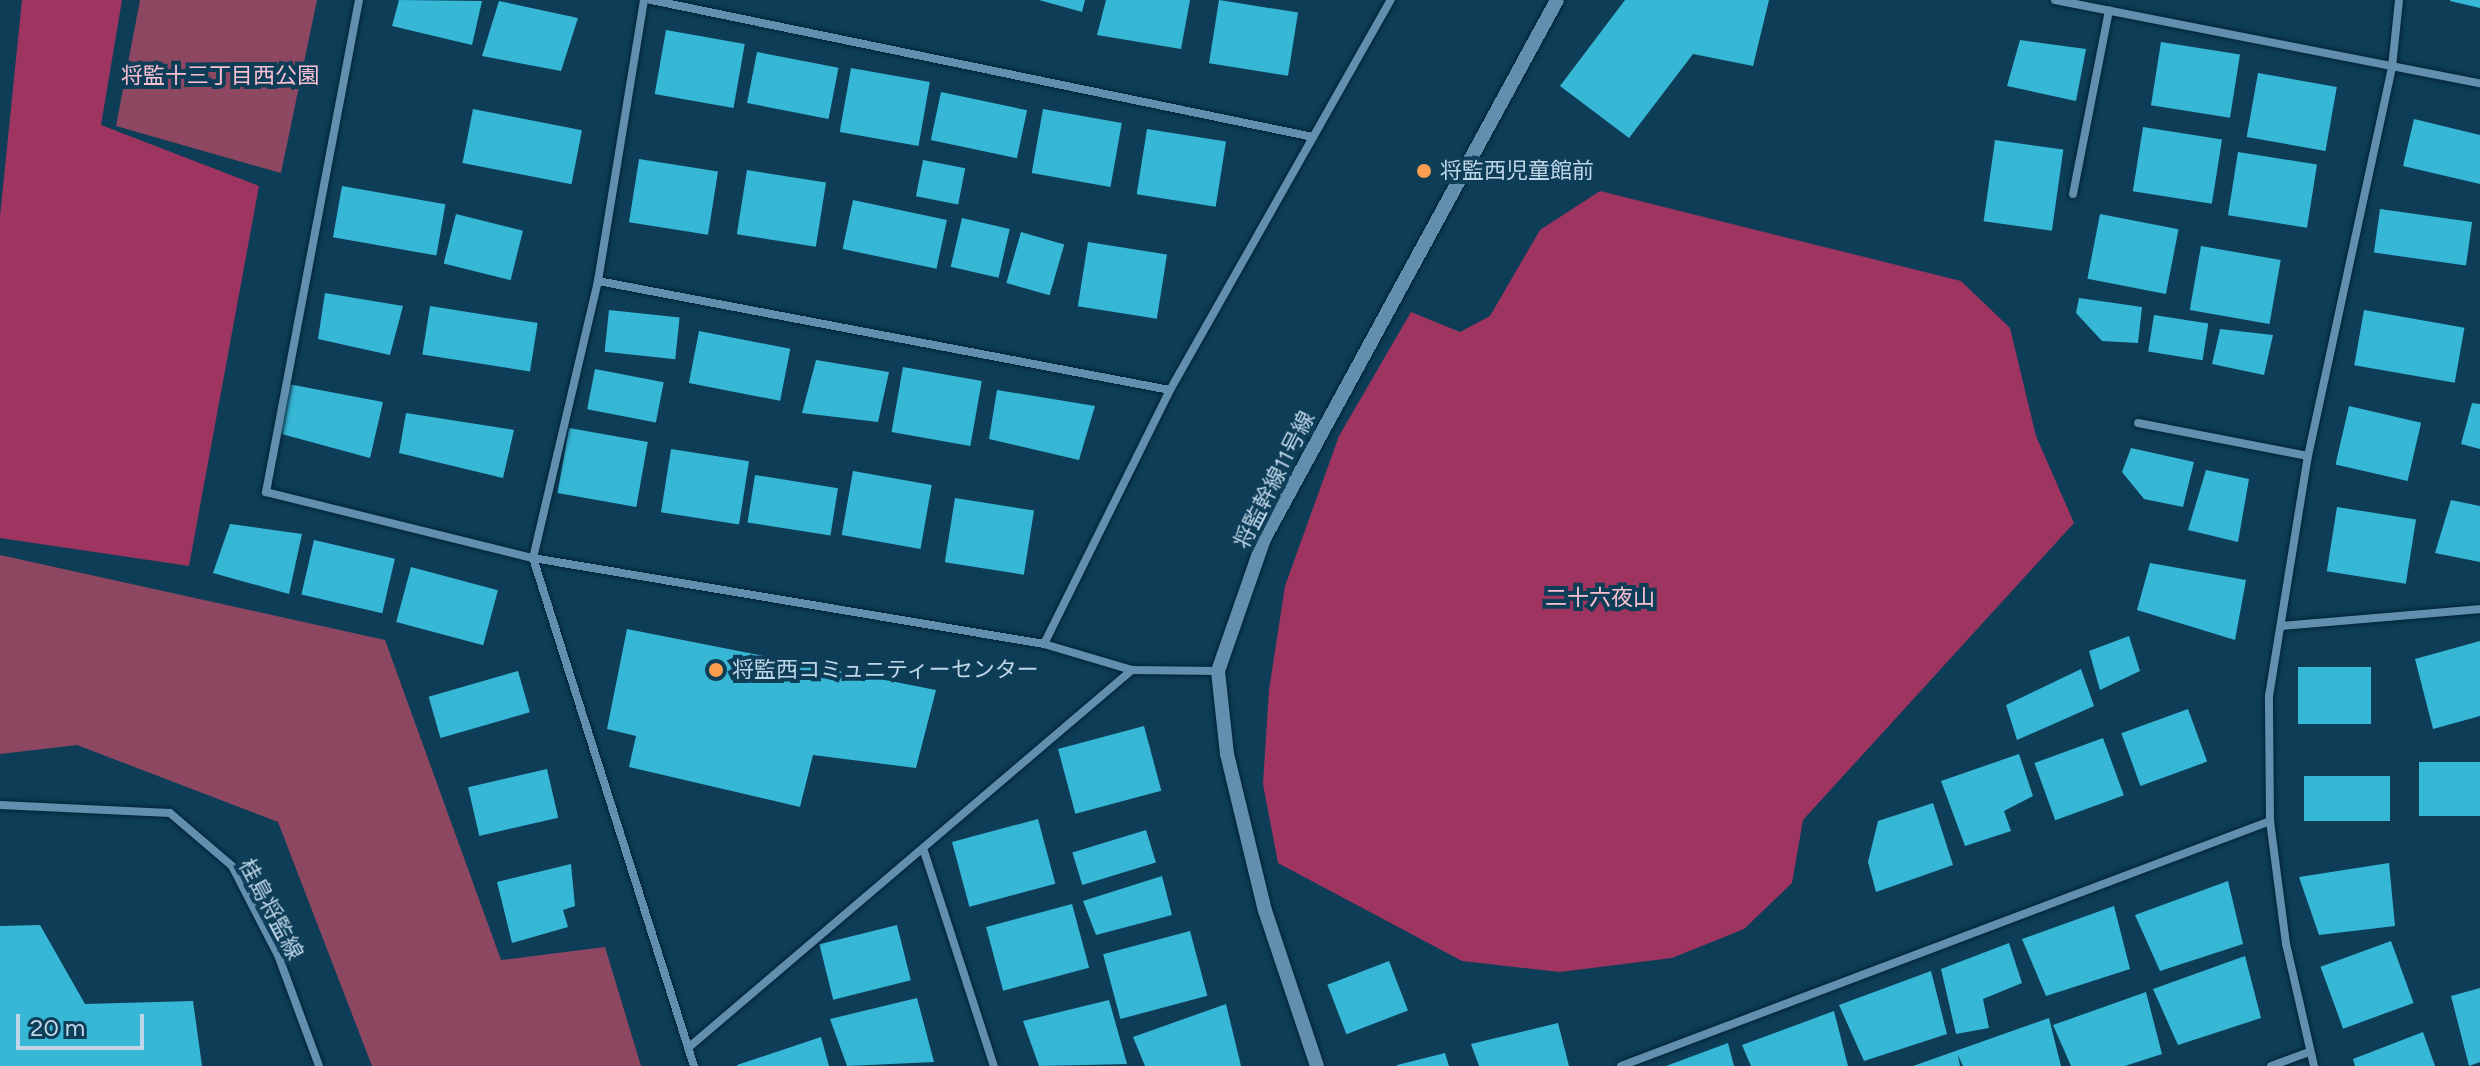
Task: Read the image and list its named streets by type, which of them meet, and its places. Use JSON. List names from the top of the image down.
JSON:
{
  "streets": {
    "street": ["将監幹線11号線", "桂島将監線"]
  },
  "parks": ["将監十三丁目西公園", "二十六夜山"],
  "places": ["将監西児童館前", "将監西コミュニティーセンター"],
  "scale_bar": "20 m"
}
